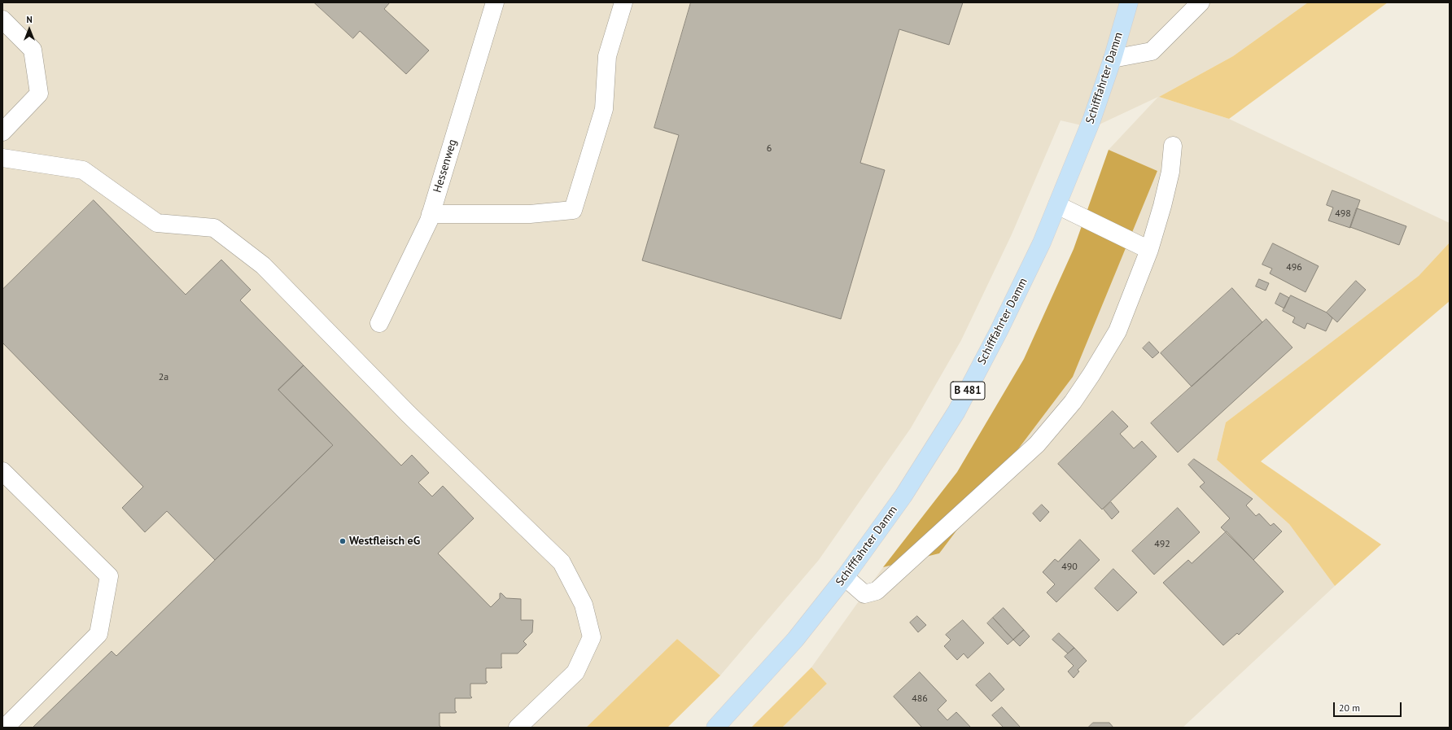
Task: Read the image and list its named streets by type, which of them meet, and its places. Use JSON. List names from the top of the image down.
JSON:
{
  "streets": {
    "main road": ["Schifffahrter Damm", "B 481"],
    "street": ["Hessenweg"]
  },
  "places": ["Westfleisch eG"],
  "house_numbers": [
    "6",
    "498",
    "496",
    "2a",
    "492",
    "490",
    "486"
  ],
  "scale_bar": "20 m",
  "north": "top"
}
